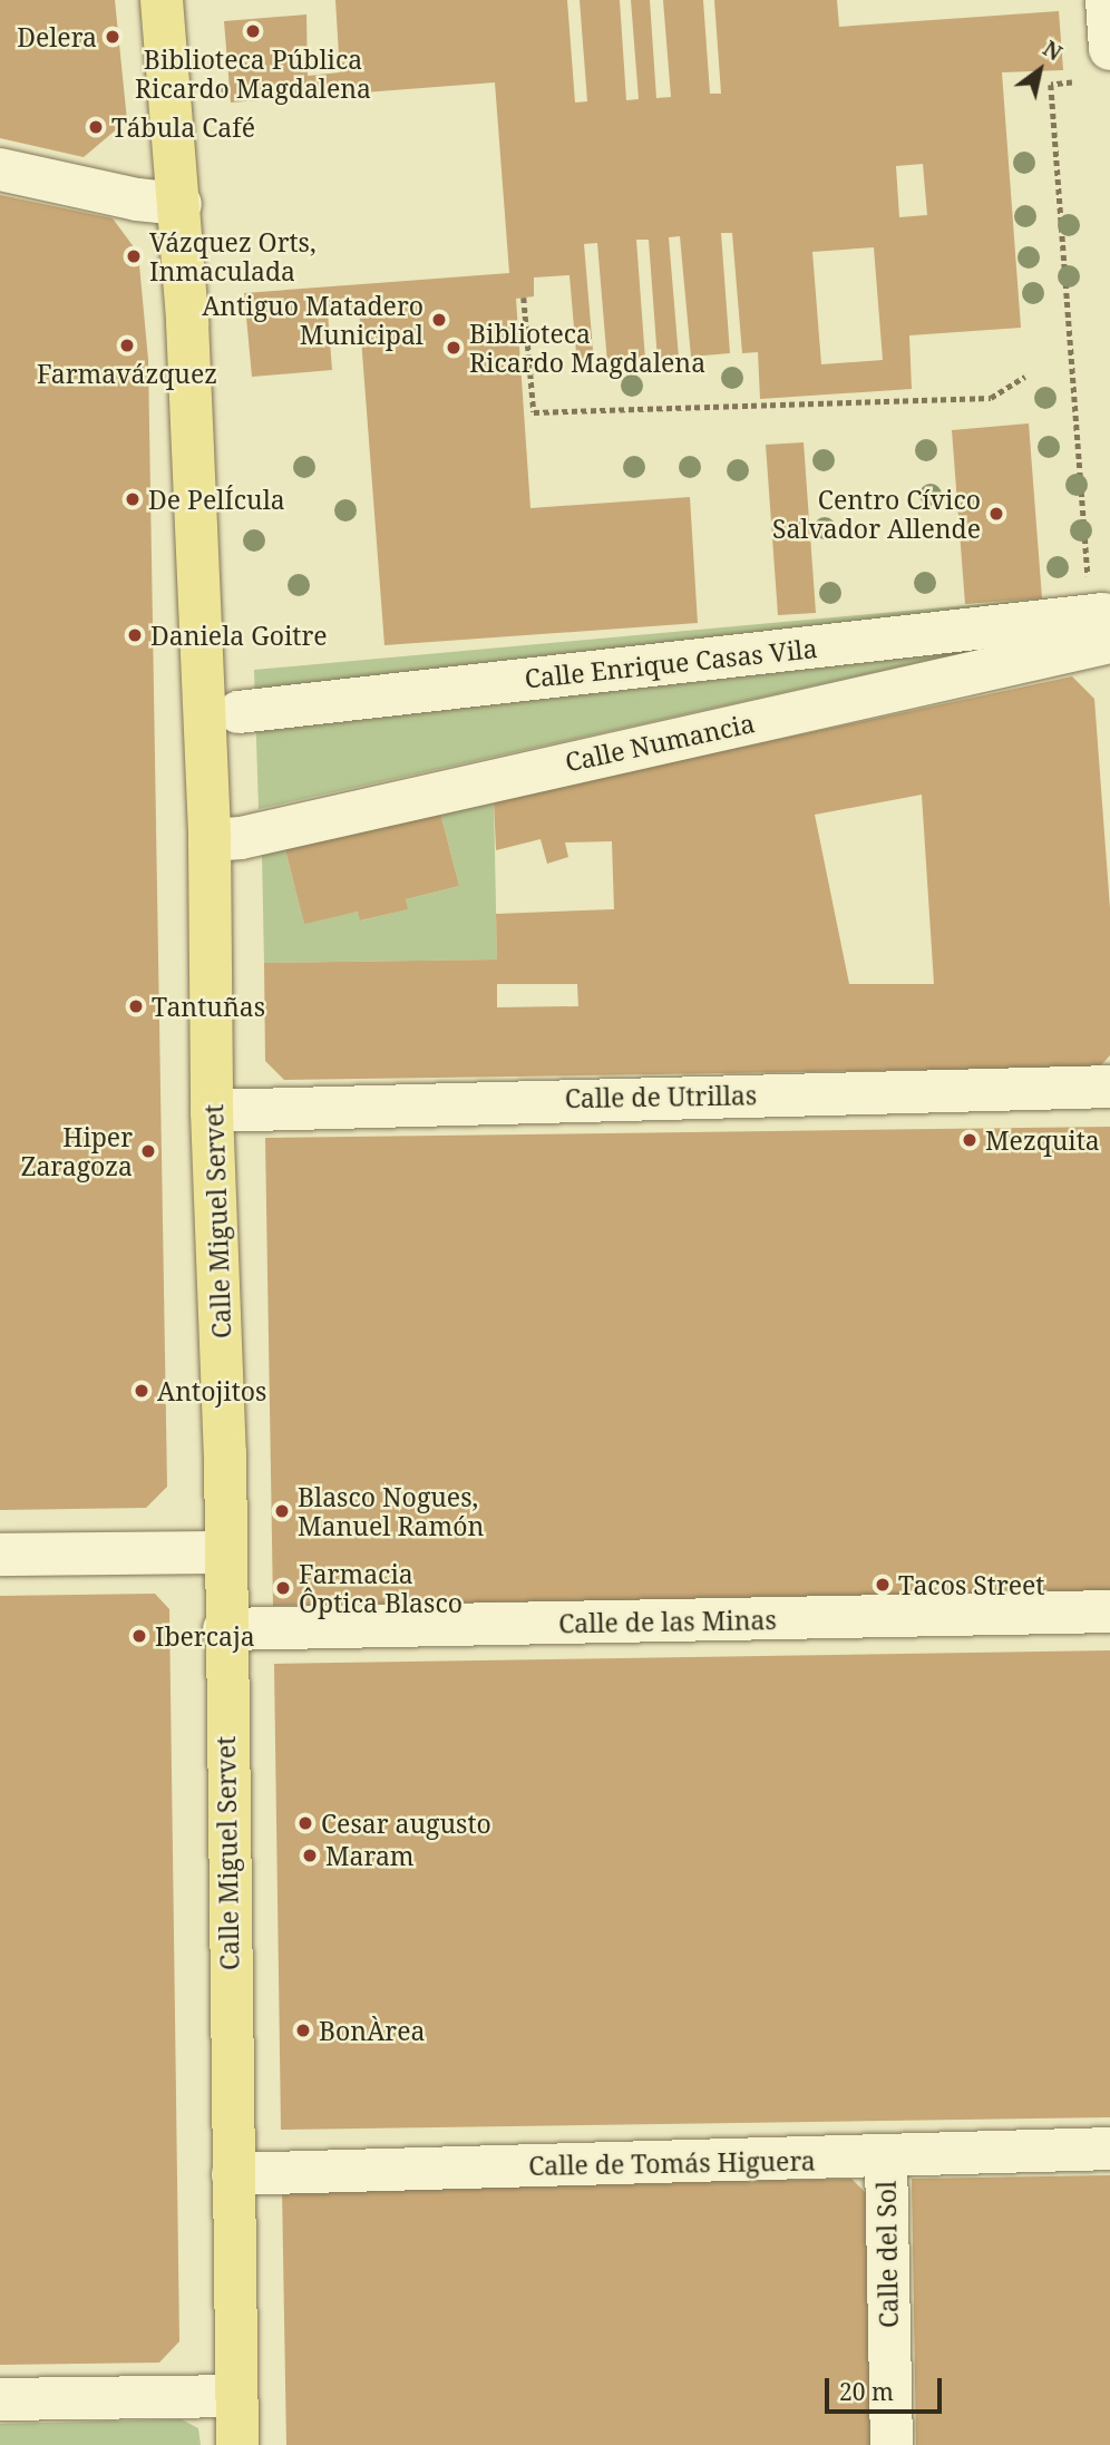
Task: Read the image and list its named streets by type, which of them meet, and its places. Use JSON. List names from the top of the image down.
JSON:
{
  "streets": {
    "main road": ["Calle Miguel Servet"],
    "street": [
      "Calle Enrique Casas Vila",
      "Calle Numancia",
      "Calle de Utrillas",
      "Calle de las Minas",
      "Calle de Tomás Higuera",
      "Calle del Sol"
    ]
  },
  "crossings": [
    ["Calle Enrique Casas Vila", "Calle Numancia"],
    ["Calle Numancia", "Calle Miguel Servet"],
    ["Calle de Utrillas", "Calle Miguel Servet"],
    ["Calle Miguel Servet", "Calle de las Minas"],
    ["Calle Miguel Servet", "Calle de Tomás Higuera"],
    ["Calle de Tomás Higuera", "Calle del Sol"]
  ],
  "places": [
    "Biblioteca Pública Ricardo Magdalena",
    "Delera",
    "Tábula Café",
    "Vázquez Orts, Inmaculada",
    "Antiguo Matadero Municipal",
    "Farmavázquez",
    "Biblioteca Ricardo Magdalena",
    "De PelÍcula",
    "Centro Cívico Salvador Allende",
    "Daniela Goitre",
    "Tantuñas",
    "Mezquita",
    "Hiper Zaragoza",
    "Antojitos",
    "Blasco Nogues, Manuel Ramón",
    "Tacos Street",
    "Farmacia Ôptica Blasco",
    "Ibercaja",
    "Cesar augusto",
    "Maram",
    "BonÀrea"
  ],
  "scale_bar": "20 m",
  "north": "top right"
}
